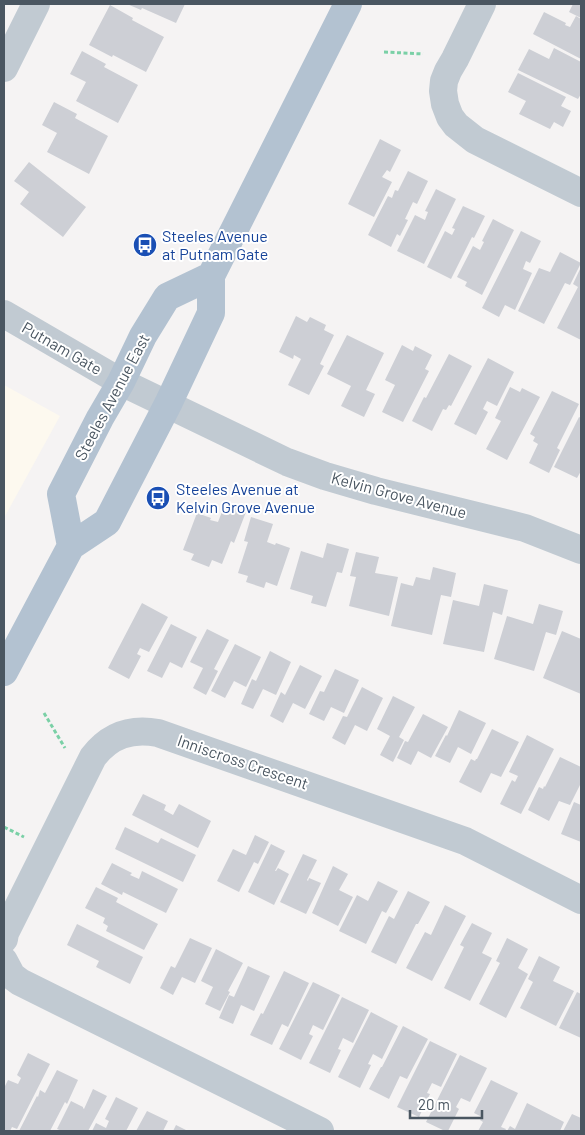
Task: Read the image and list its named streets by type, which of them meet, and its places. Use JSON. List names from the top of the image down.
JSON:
{
  "streets": {
    "main road": ["Steeles Avenue East"],
    "street": ["Putnam Gate", "Kelvin Grove Avenue", "Inniscross Crescent"]
  },
  "crossings": [
    ["Putnam Gate", "Steeles Avenue East"],
    ["Putnam Gate", "Kelvin Grove Avenue"]
  ],
  "places": {
    "bus stop": ["Steeles Avenue at Putnam Gate", "Steeles Avenue at Kelvin Grove Avenue"]
  },
  "scale_bar": "20 m"
}
